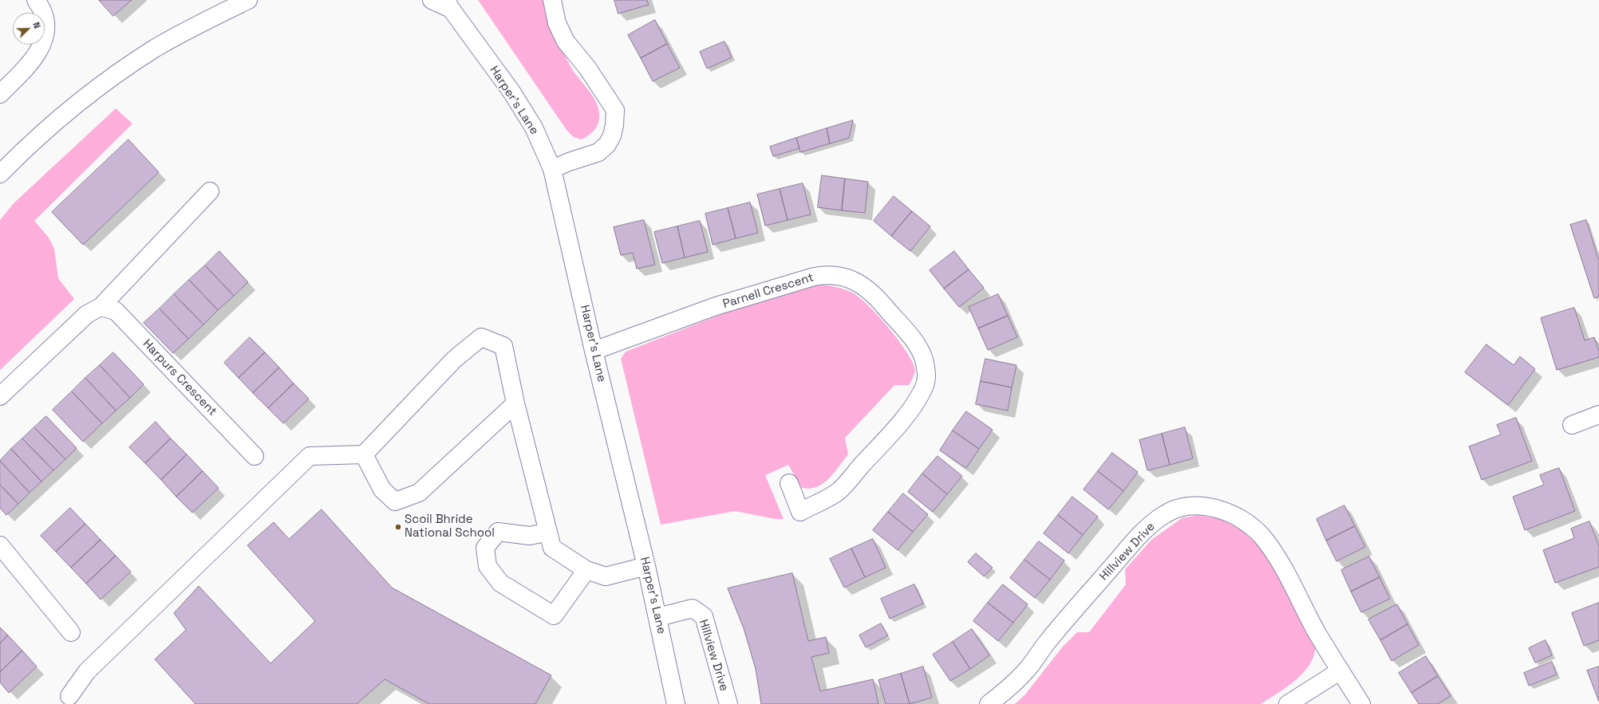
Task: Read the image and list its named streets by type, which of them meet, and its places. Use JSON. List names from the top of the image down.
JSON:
{
  "streets": {
    "street": [
      "Harper's Lane",
      "Parnell Crescent",
      "Harpurs Crescent",
      "Hillview Drive"
    ]
  },
  "crossings": [
    ["Harper's Lane", "Parnell Crescent"],
    ["Harper's Lane", "Hillview Drive"]
  ],
  "places": ["Scoil Bhríde National School"],
  "north": "top right"
}
